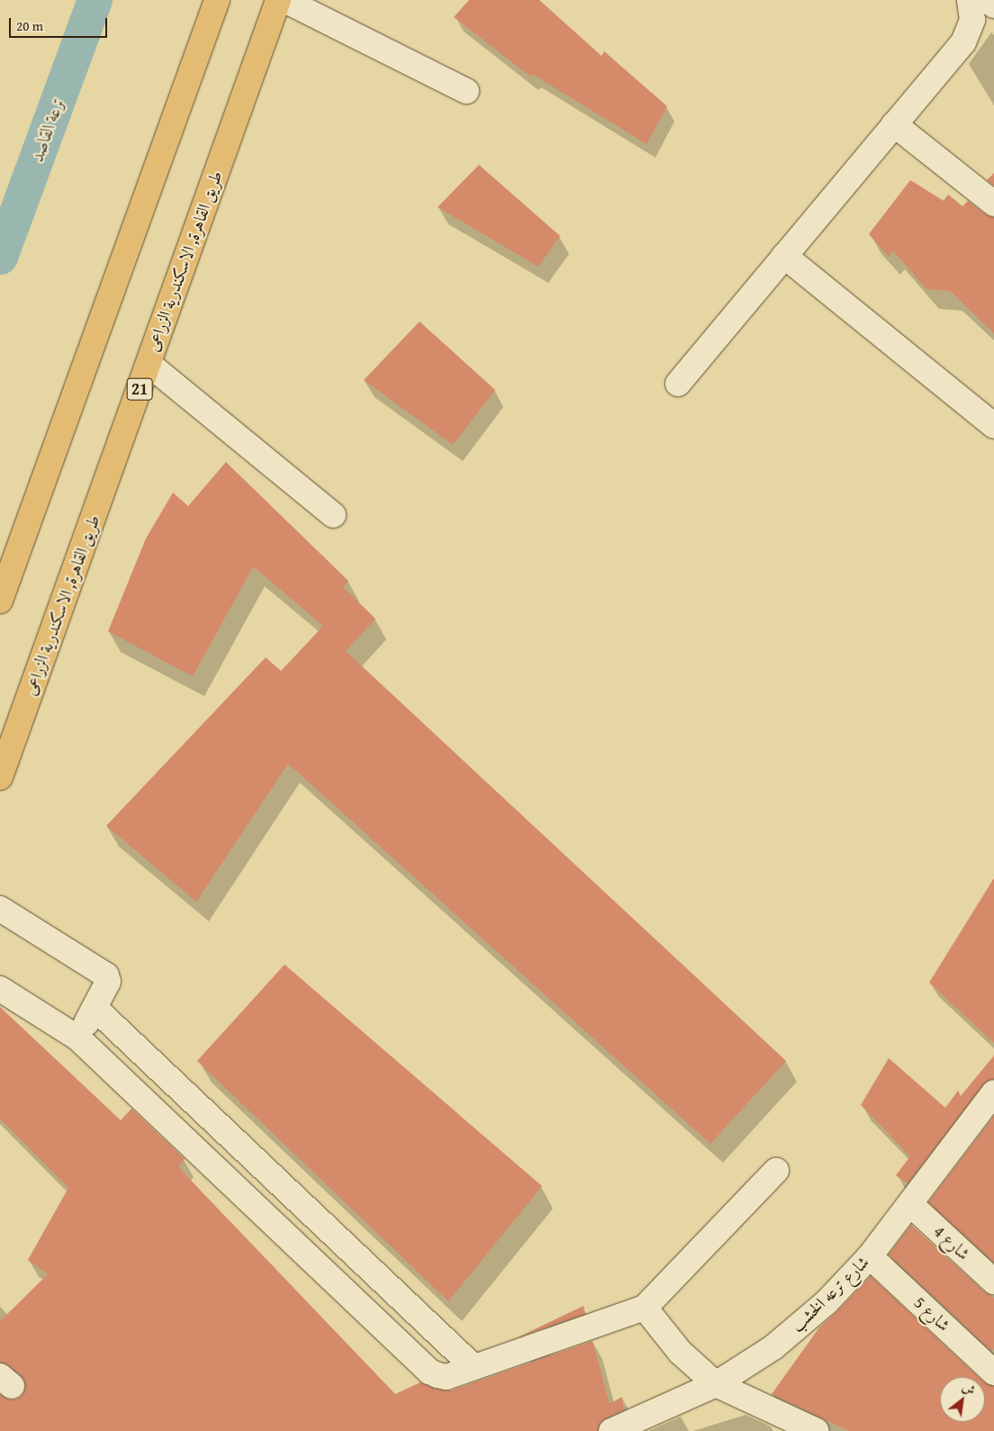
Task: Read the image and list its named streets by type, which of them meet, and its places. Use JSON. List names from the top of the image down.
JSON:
{
  "streets": {
    "highway": ["طريق القاهرة, الاسكندرية الزراعى", "21"],
    "street": ["شارع 4", "شارع ترعه الخشب", "شارع 5"]
  },
  "crossings": [
    ["شارع 4", "شارع ترعه الخشب"],
    ["شارع ترعه الخشب", "شارع 5"]
  ],
  "water": ["ترعة القاصد"],
  "scale_bar": "20 m",
  "north": "top right"
}
